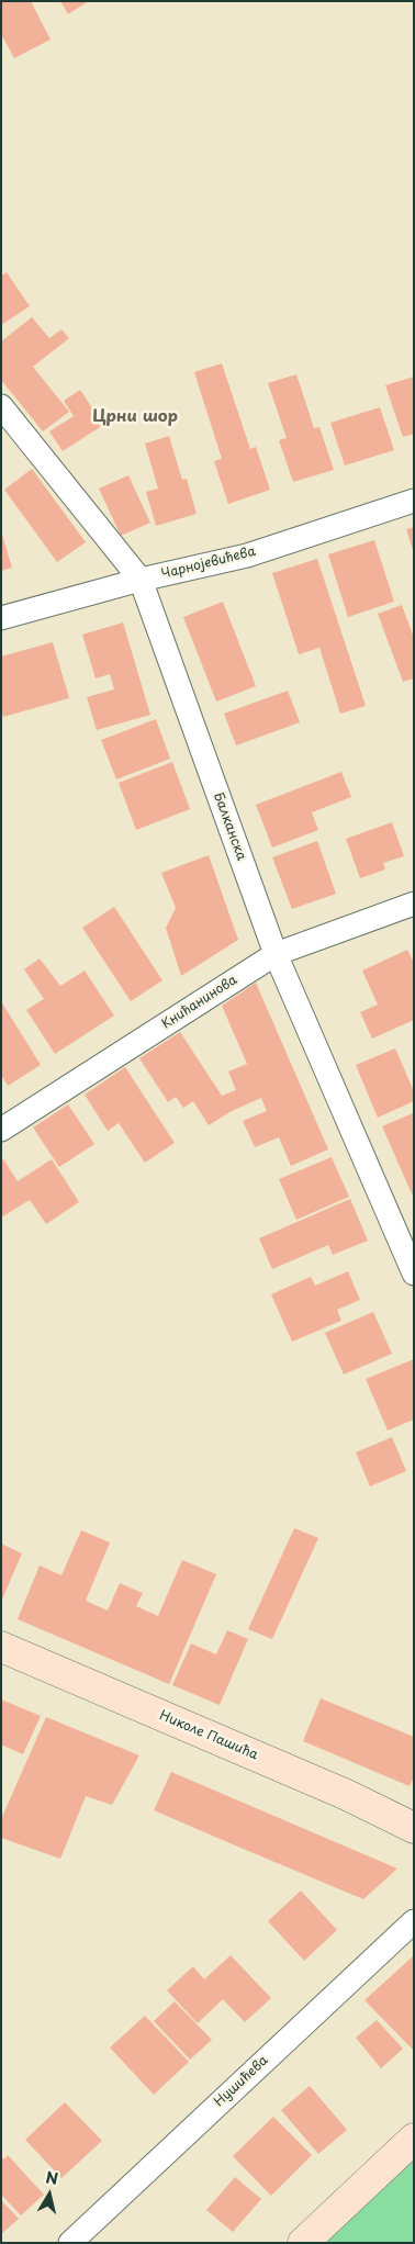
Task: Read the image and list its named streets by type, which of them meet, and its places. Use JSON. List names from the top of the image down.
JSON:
{
  "streets": {
    "main road": ["Николе Пашића"],
    "street": [
      "Чарнојевићева",
      "Балканска",
      "Книћанинова",
      "Нушићева"
    ]
  },
  "crossings": [
    ["Чарнојевићева", "Балканска"],
    ["Балканска", "Книћанинова"]
  ],
  "districts": ["Црни шор"],
  "north": "top"
}
